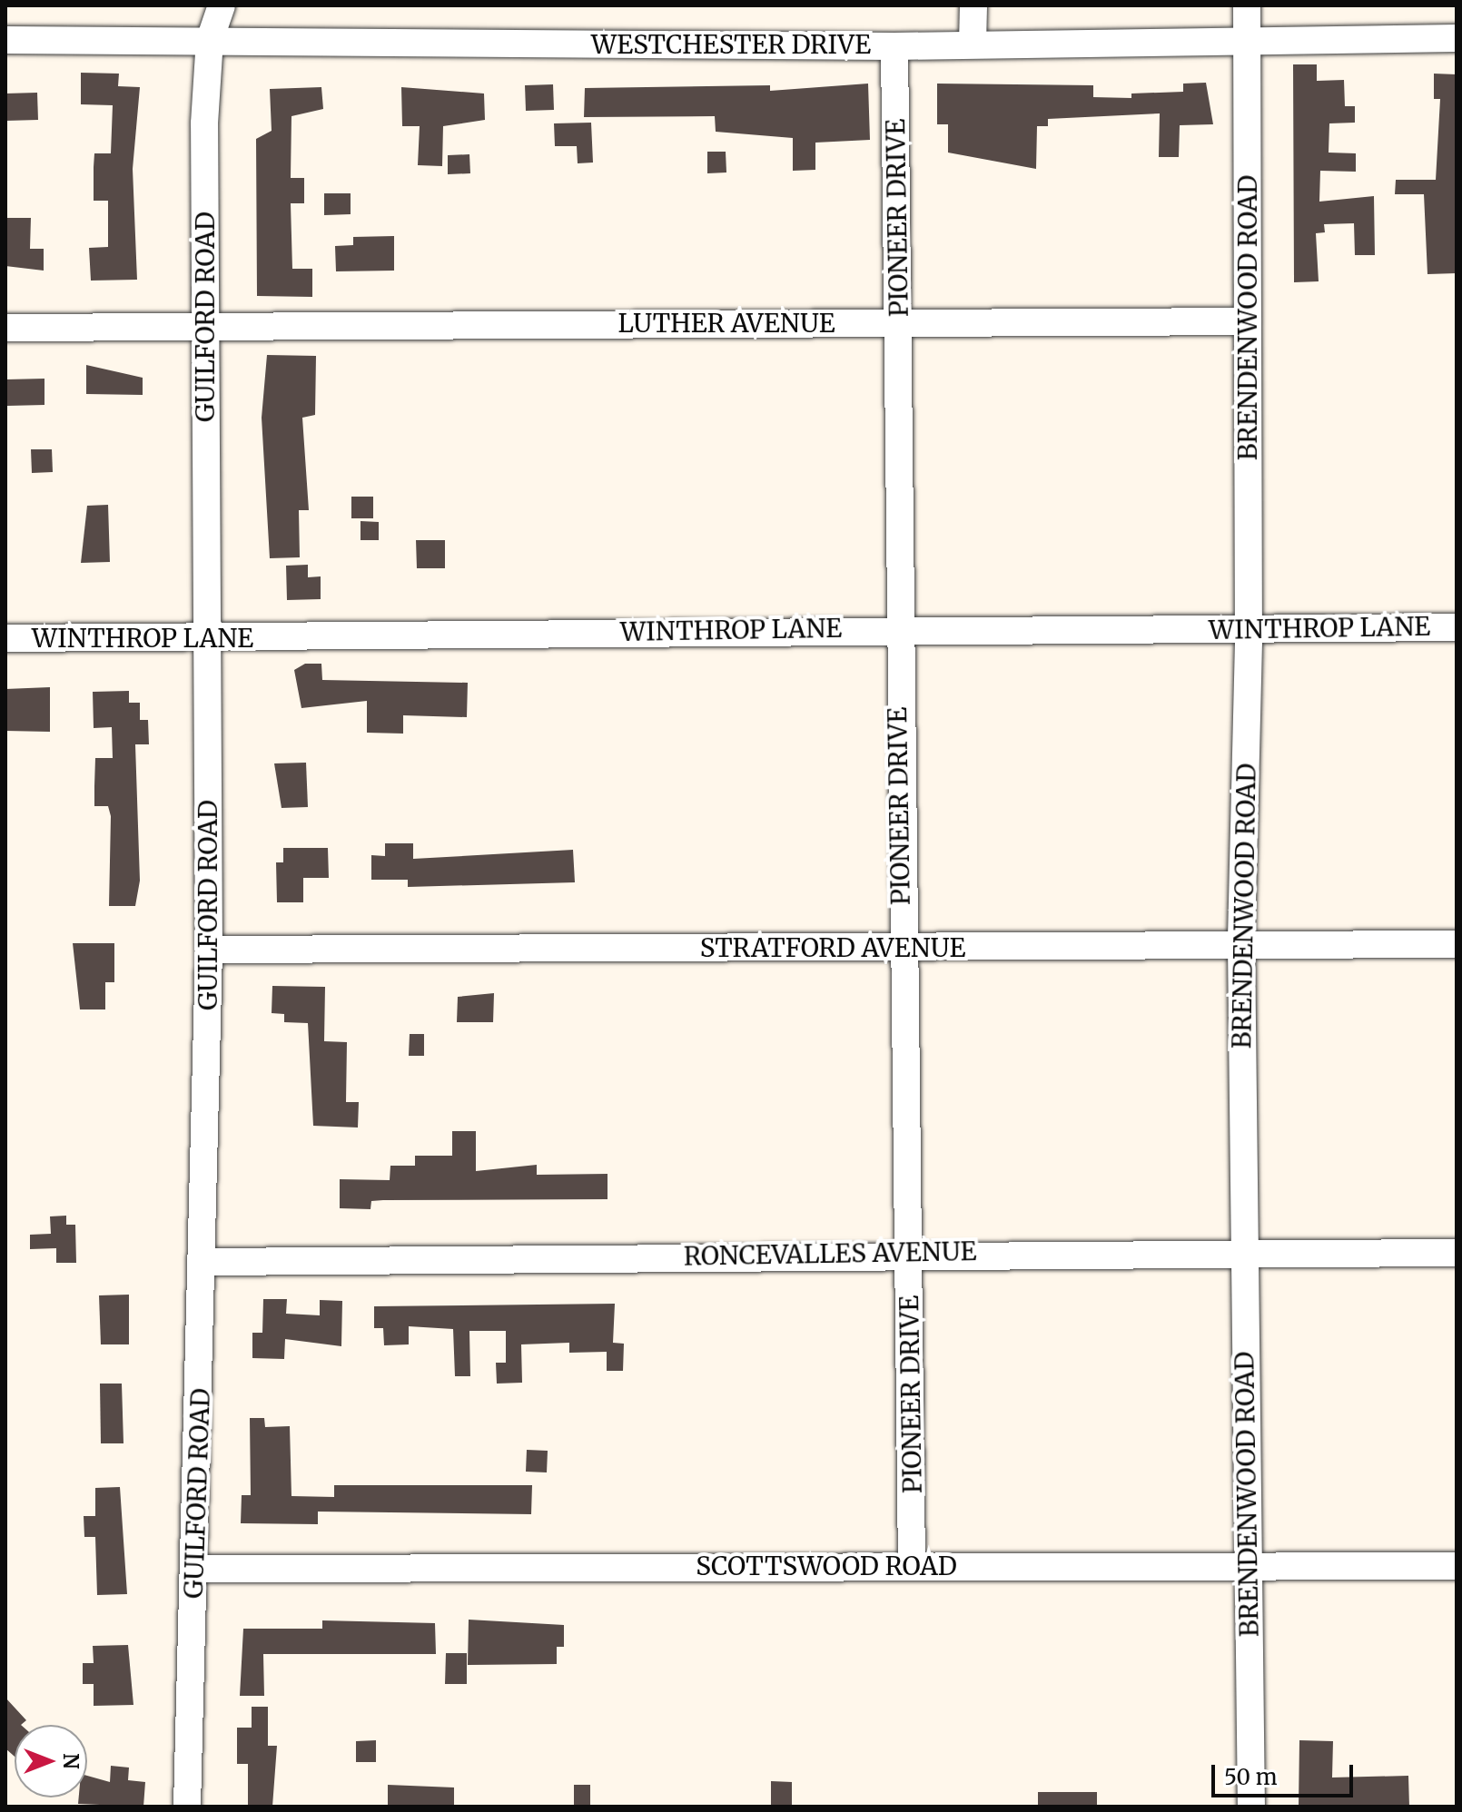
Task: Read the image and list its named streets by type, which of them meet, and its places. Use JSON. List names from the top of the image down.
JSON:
{
  "streets": {
    "street": [
      "WESTCHESTER DRIVE",
      "PIONEER DRIVE",
      "GUILFORD ROAD",
      "BRENDENWOOD ROAD",
      "LUTHER AVENUE",
      "WINTHROP LANE",
      "STRATFORD AVENUE",
      "RONCEVALLES AVENUE",
      "SCOTTSWOOD ROAD"
    ]
  },
  "crossings": [
    ["WESTCHESTER DRIVE", "PIONEER DRIVE"],
    ["WESTCHESTER DRIVE", "GUILFORD ROAD"],
    ["WESTCHESTER DRIVE", "BRENDENWOOD ROAD"],
    ["PIONEER DRIVE", "LUTHER AVENUE"],
    ["PIONEER DRIVE", "WINTHROP LANE"],
    ["PIONEER DRIVE", "STRATFORD AVENUE"],
    ["PIONEER DRIVE", "RONCEVALLES AVENUE"],
    ["PIONEER DRIVE", "SCOTTSWOOD ROAD"],
    ["GUILFORD ROAD", "LUTHER AVENUE"],
    ["GUILFORD ROAD", "WINTHROP LANE"],
    ["GUILFORD ROAD", "STRATFORD AVENUE"],
    ["GUILFORD ROAD", "RONCEVALLES AVENUE"],
    ["GUILFORD ROAD", "SCOTTSWOOD ROAD"],
    ["BRENDENWOOD ROAD", "LUTHER AVENUE"],
    ["BRENDENWOOD ROAD", "WINTHROP LANE"],
    ["BRENDENWOOD ROAD", "STRATFORD AVENUE"],
    ["BRENDENWOOD ROAD", "RONCEVALLES AVENUE"],
    ["BRENDENWOOD ROAD", "SCOTTSWOOD ROAD"]
  ],
  "scale_bar": "50 m",
  "north": "right"
}
